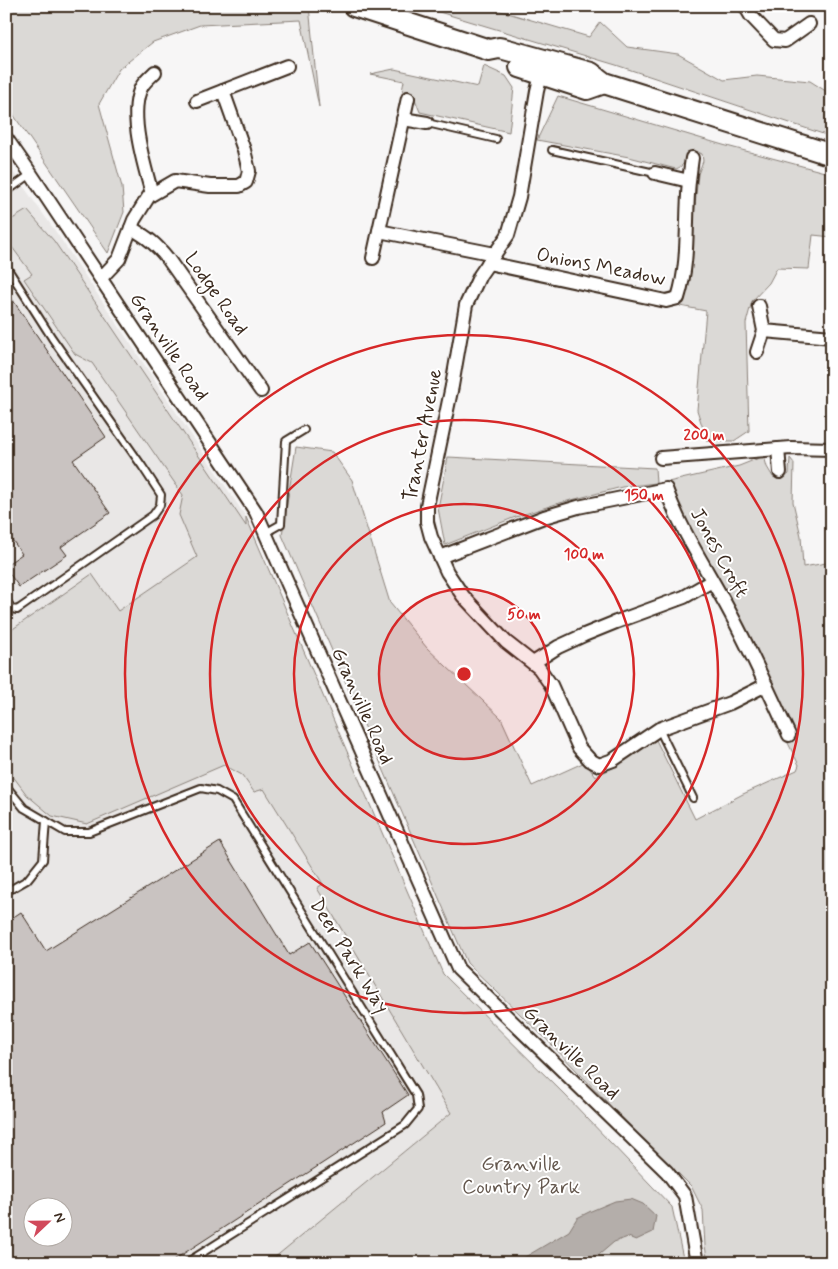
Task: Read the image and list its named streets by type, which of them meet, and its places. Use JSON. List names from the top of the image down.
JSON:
{
  "streets": {
    "street": [
      "Onions Meadow",
      "Lodge Road",
      "Granville Road",
      "Tranter Avenue",
      "Jones Croft"
    ],
    "lane": ["Deer Park Way"]
  },
  "crossings": [
    ["Onions Meadow", "Tranter Avenue"],
    ["Tranter Avenue", "Jones Croft"]
  ],
  "parks": ["Granville Country Park"],
  "north": "right",
  "rings": [
    "200 m",
    "150 m",
    "100 m",
    "50 m"
  ]
}
